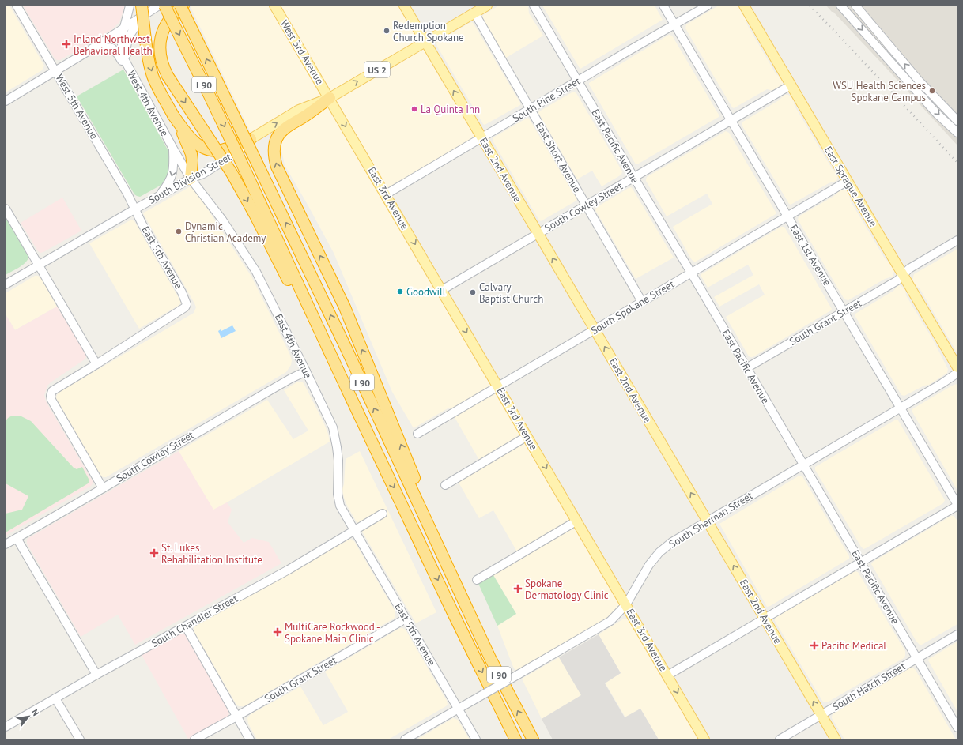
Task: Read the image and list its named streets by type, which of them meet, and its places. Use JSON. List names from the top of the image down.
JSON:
{
  "streets": {
    "highway": ["US 2", "I 90"],
    "main road": [
      "West 3rd Avenue",
      "East 2nd Avenue",
      "South Division Street",
      "East Sprague Avenue",
      "East 3rd Avenue"
    ],
    "street": [
      "South Pine Street",
      "West 4th Avenue",
      "West 5th Avenue",
      "East Pacific Avenue",
      "East Short Avenue",
      "South Cowley Street",
      "East 1st Avenue",
      "East 5th Avenue",
      "South Spokane Street",
      "South Grant Street",
      "East 4th Avenue",
      "South Sherman Street",
      "South Chandler Street",
      "South Hatch Street"
    ]
  },
  "crossings": [
    ["West 3rd Avenue", "South Division Street"],
    ["West 3rd Avenue", "East 3rd Avenue"],
    ["US 2", "South Division Street"],
    ["South Pine Street", "East Pacific Avenue"],
    ["South Pine Street", "East Short Avenue"],
    ["South Pine Street", "East 2nd Avenue"],
    ["South Pine Street", "East 3rd Avenue"],
    ["South Pine Street", "East 1st Avenue"],
    ["West 4th Avenue", "South Division Street"],
    ["West 4th Avenue", "East 4th Avenue"],
    ["West 5th Avenue", "South Division Street"],
    ["West 5th Avenue", "East 5th Avenue"],
    ["East Pacific Avenue", "South Cowley Street"],
    ["East Pacific Avenue", "South Spokane Street"],
    ["East Pacific Avenue", "South Grant Street"],
    ["East Pacific Avenue", "South Sherman Street"],
    ["East Pacific Avenue", "South Hatch Street"],
    ["East Short Avenue", "South Division Street"],
    ["East Short Avenue", "South Cowley Street"],
    ["East Short Avenue", "South Spokane Street"],
    ["East 2nd Avenue", "South Division Street"],
    ["East 2nd Avenue", "South Cowley Street"],
    ["East 2nd Avenue", "South Spokane Street"],
    ["East 2nd Avenue", "South Sherman Street"],
    ["East 2nd Avenue", "South Hatch Street"],
    ["South Division Street", "East 3rd Avenue"],
    ["South Division Street", "East 5th Avenue"],
    ["South Division Street", "East 4th Avenue"],
    ["East Sprague Avenue", "South Cowley Street"],
    ["East Sprague Avenue", "South Spokane Street"],
    ["East Sprague Avenue", "South Grant Street"],
    ["East 3rd Avenue", "South Cowley Street"],
    ["East 3rd Avenue", "South Spokane Street"],
    ["East 3rd Avenue", "South Sherman Street"],
    ["South Cowley Street", "East 1st Avenue"],
    ["South Cowley Street", "East 4th Avenue"],
    ["East 1st Avenue", "South Spokane Street"],
    ["East 1st Avenue", "South Grant Street"],
    ["East 1st Avenue", "South Sherman Street"],
    ["East 5th Avenue", "South Grant Street"],
    ["East 5th Avenue", "East 4th Avenue"],
    ["East 5th Avenue", "South Sherman Street"],
    ["East 5th Avenue", "South Chandler Street"],
    ["East 4th Avenue", "South Chandler Street"]
  ],
  "one_way": ["East 2nd Avenue", "South Division Street", "East 3rd Avenue"],
  "places": {
    "other": [
      "Redemption Church Spokane",
      "WSU Health Sciences Spokane Campus",
      "La Quinta Inn",
      "Dynamic Christian Academy",
      "Goodwill",
      "Calvary Baptist Church"
    ],
    "health": [
      "Inland Northwest Behavioral Health",
      "St. Lukes Rehabilitation Institute",
      "Spokane Dermatology Clinic",
      "MultiCare Rockwood - Spokane Main Clinic",
      "Pacific Medical"
    ]
  },
  "north": "top right"
}
